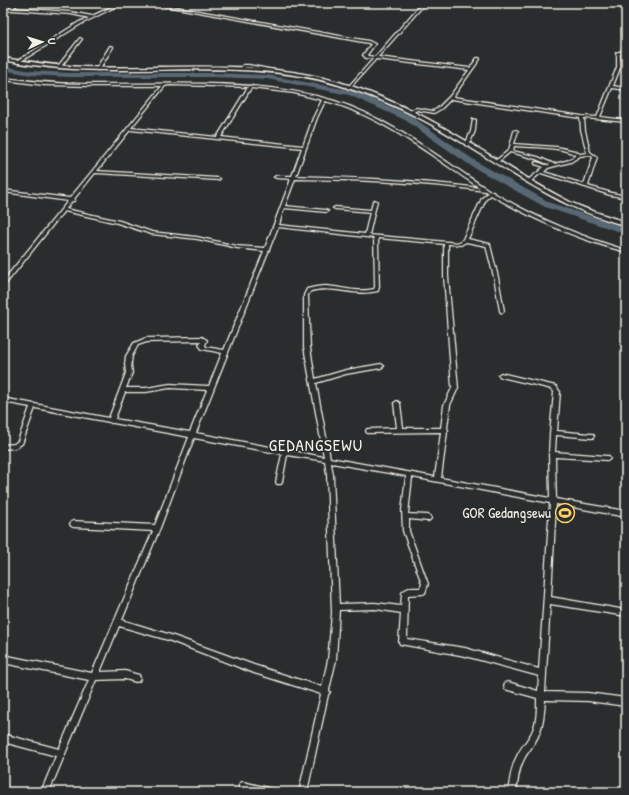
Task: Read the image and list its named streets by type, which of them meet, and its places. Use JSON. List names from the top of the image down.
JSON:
{
  "districts": ["GEDANGSEWU"],
  "places": {
    "sports": ["GOR Gedangsewu"]
  },
  "north": "right"
}
